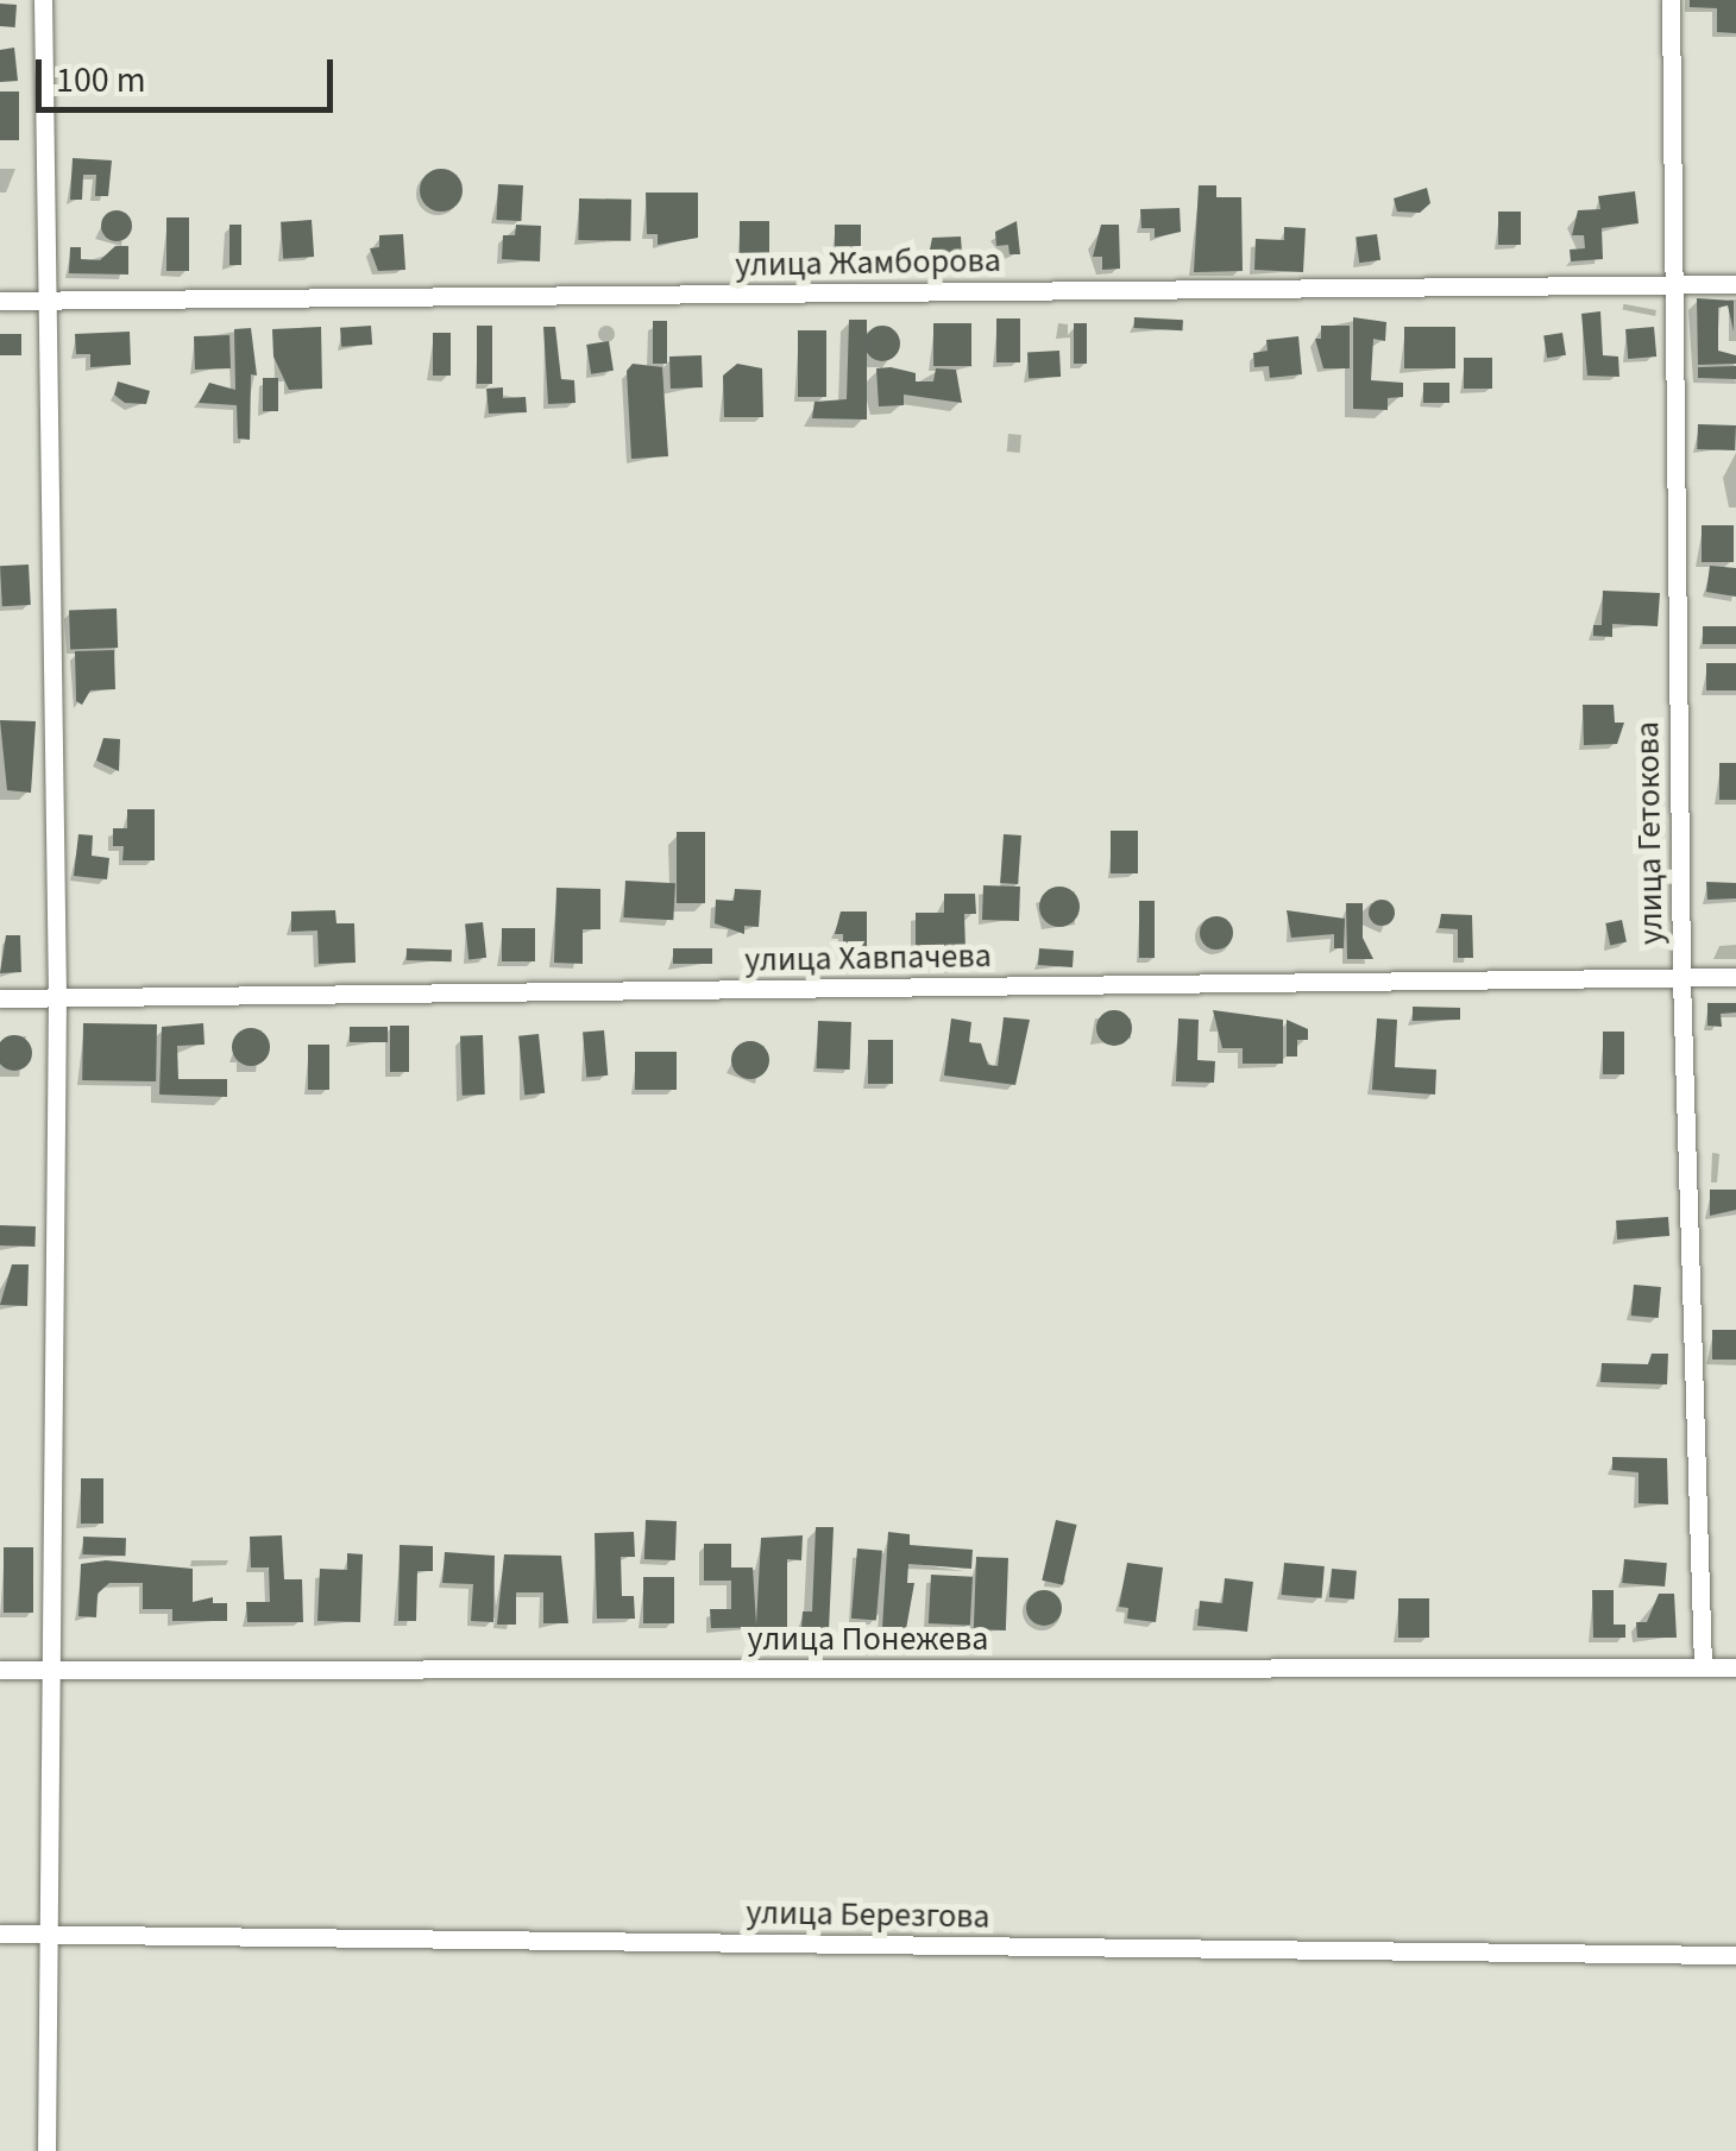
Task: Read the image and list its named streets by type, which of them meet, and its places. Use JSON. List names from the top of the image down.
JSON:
{
  "streets": {
    "street": [
      "улица Жамборова",
      "улица Гетокова",
      "улица Хавпачева",
      "улица Понежева",
      "улица Березгова"
    ]
  },
  "crossings": [
    ["улица Жамборова", "улица Гетокова"],
    ["улица Гетокова", "улица Хавпачева"],
    ["улица Гетокова", "улица Понежева"]
  ],
  "scale_bar": "100 m"
}
